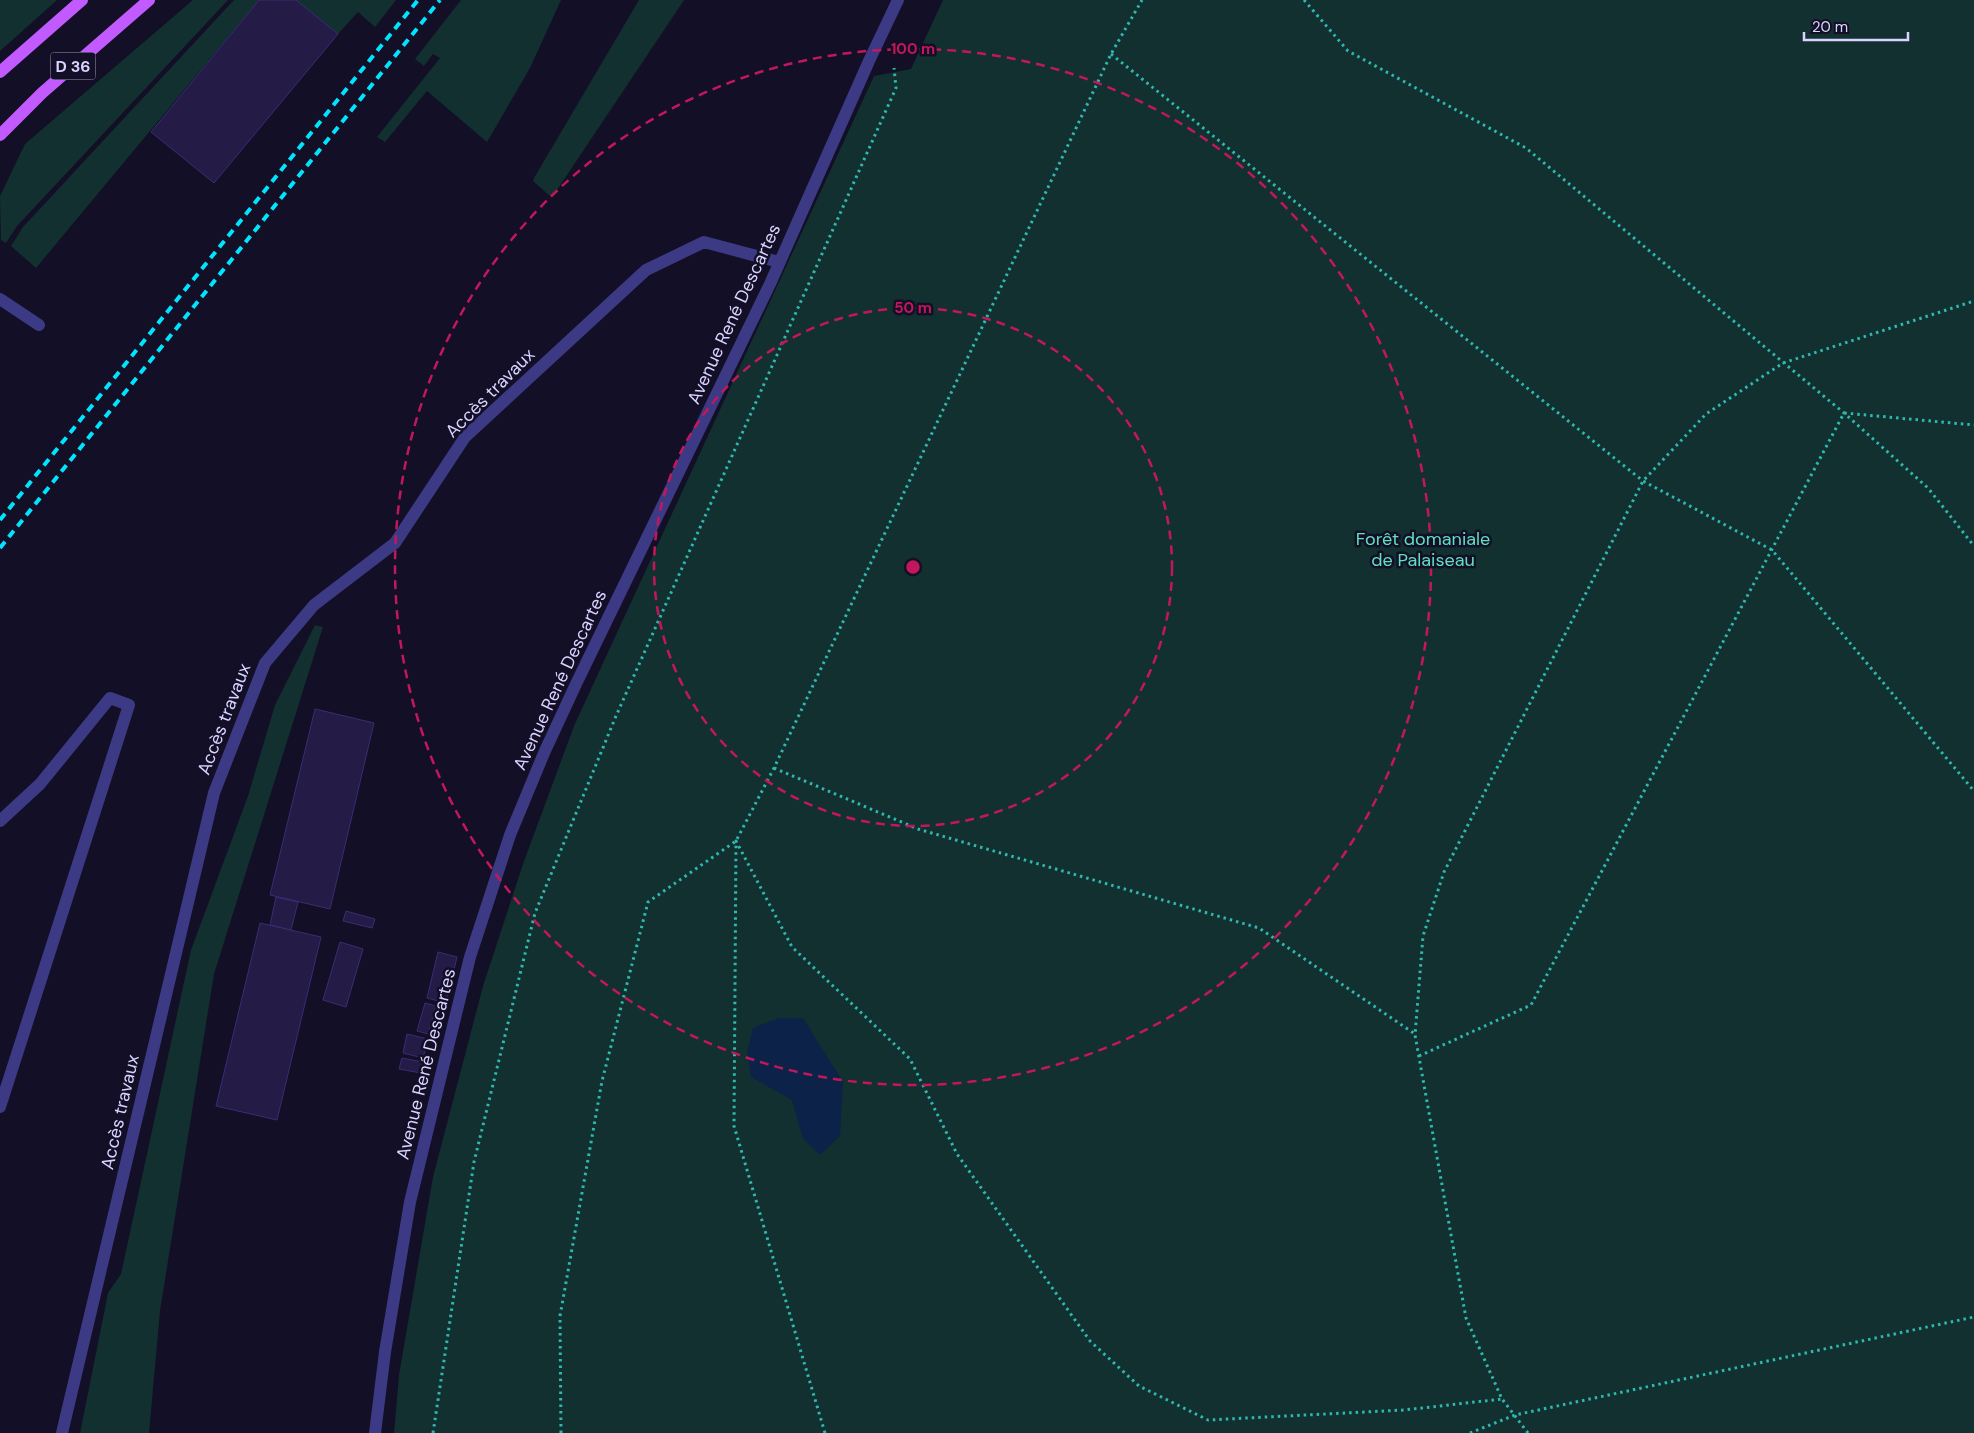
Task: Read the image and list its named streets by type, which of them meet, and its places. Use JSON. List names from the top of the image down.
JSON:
{
  "streets": {
    "main road": ["D 36"],
    "street": ["Avenue René Descartes", "Accès travaux"]
  },
  "crossings": [
    ["Avenue René Descartes", "Accès travaux"]
  ],
  "parks": ["Forêt domaniale de Palaiseau"],
  "scale_bar": "20 m",
  "rings": ["100 m", "50 m"]
}
